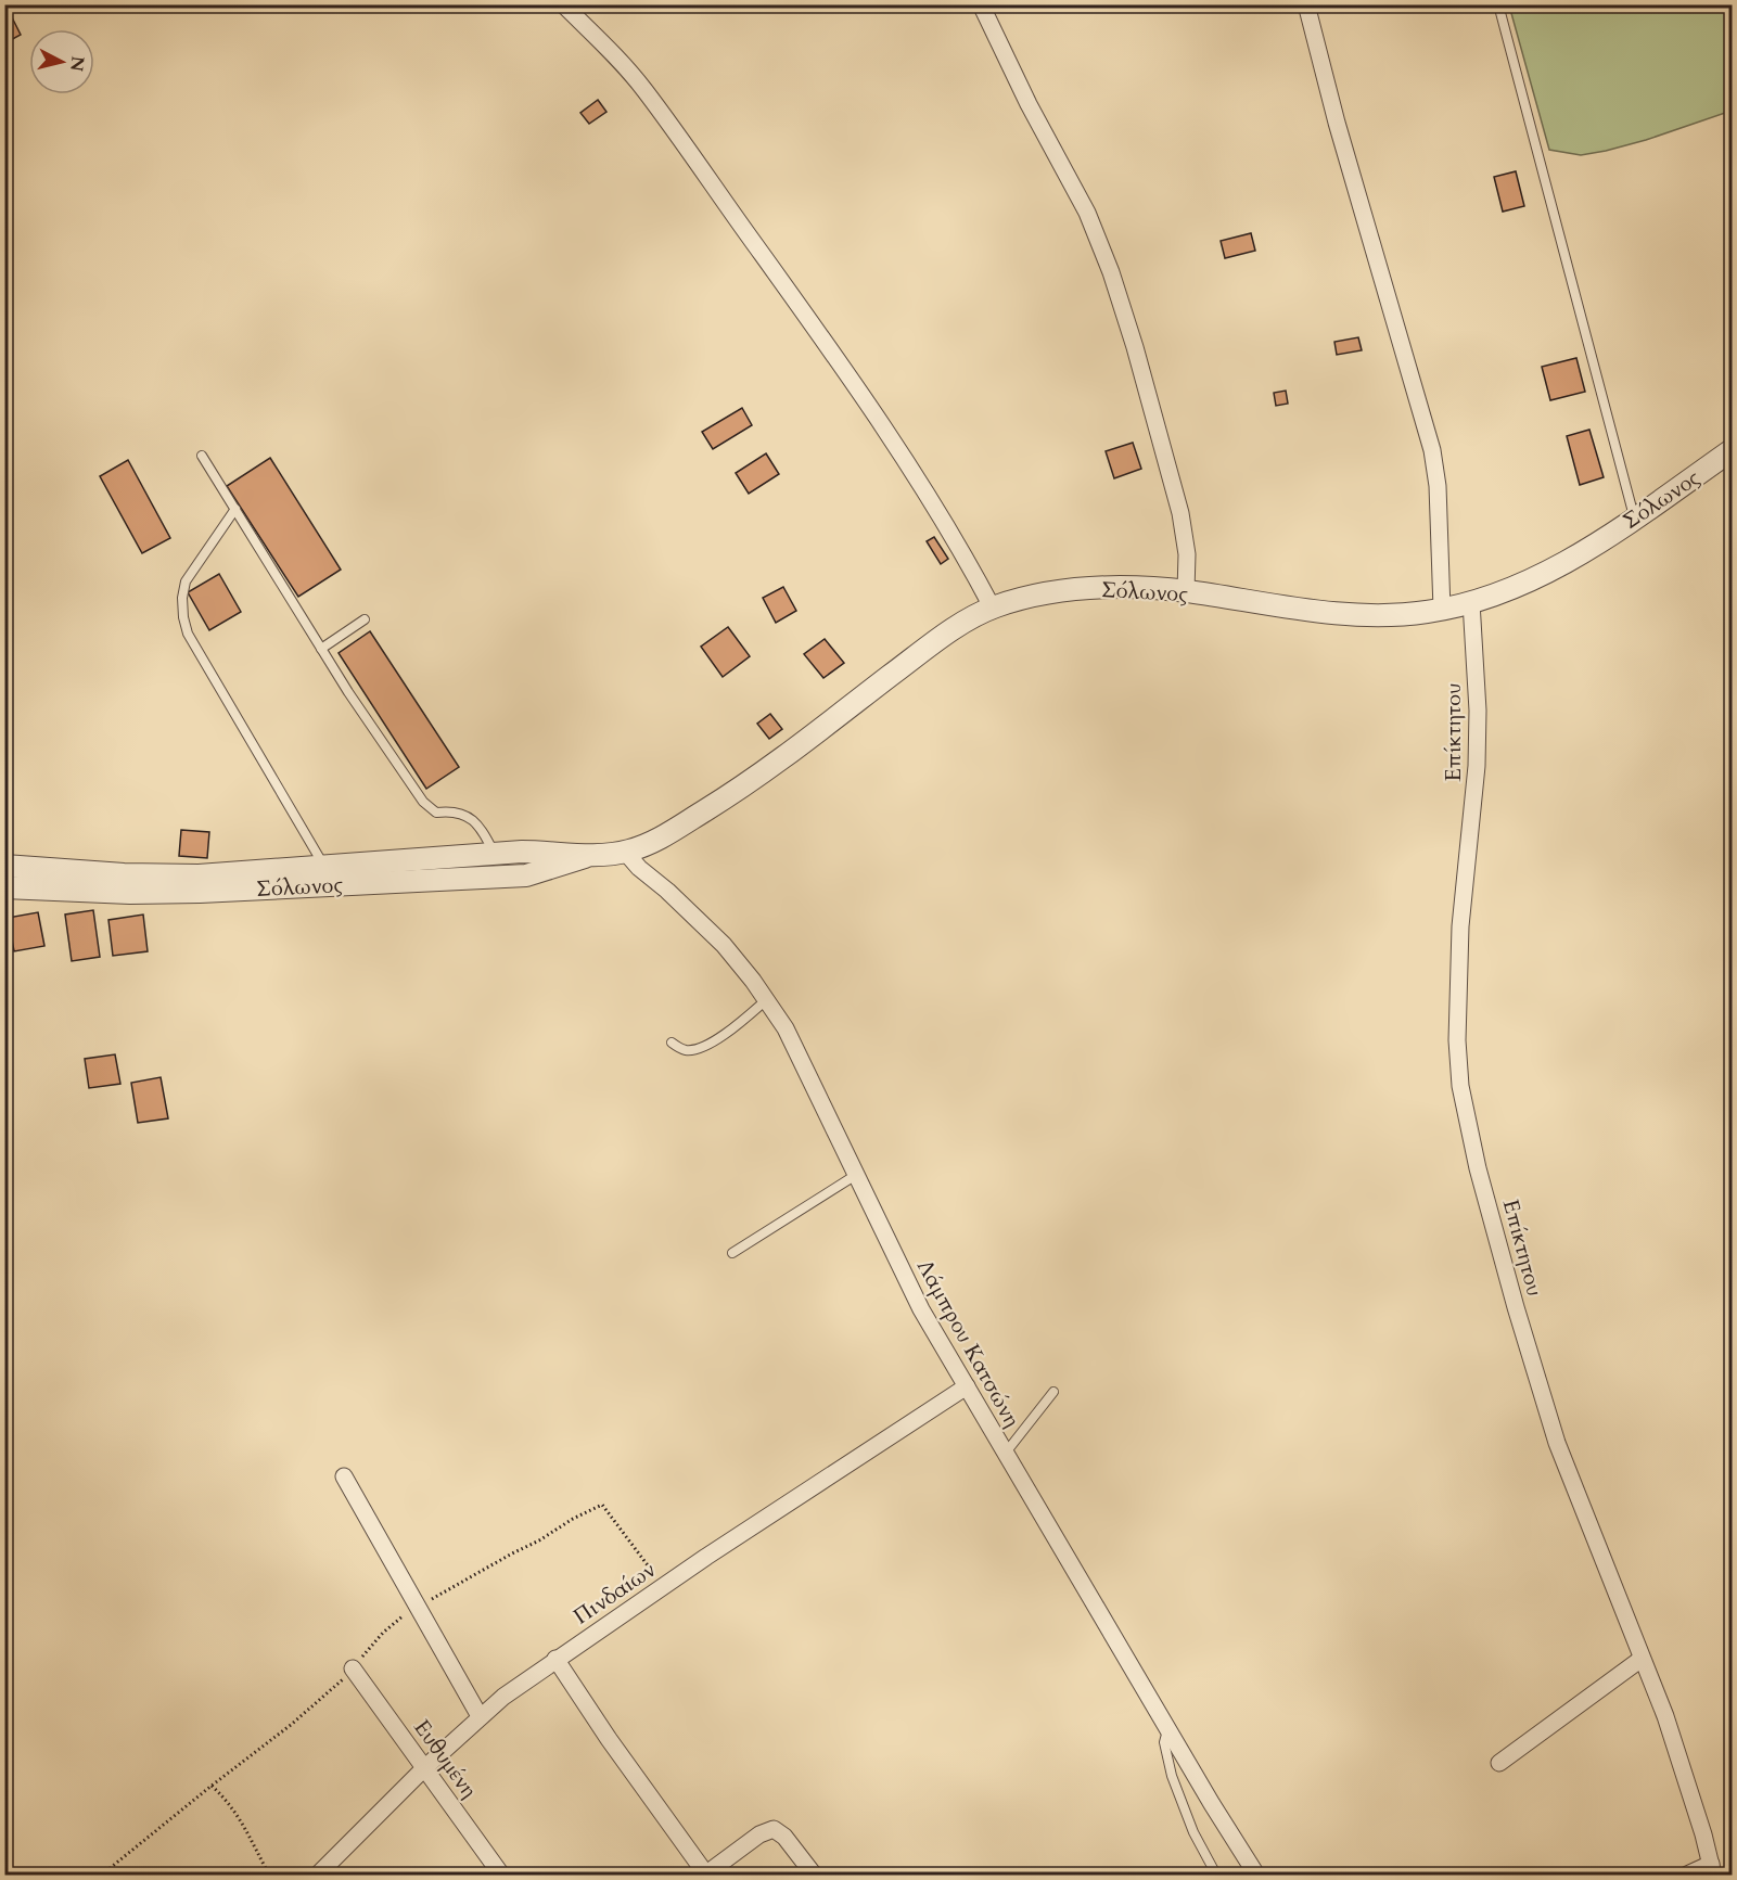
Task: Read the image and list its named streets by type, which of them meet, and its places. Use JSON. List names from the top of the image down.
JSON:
{
  "streets": {
    "street": [
      "Σόλωνος",
      "Επίκτητου",
      "Λάμπρου Κατσώνη",
      "Πινδαίων",
      "Ευθυμένη"
    ]
  },
  "crossings": [
    ["Σόλωνος", "Επίκτητου"],
    ["Σόλωνος", "Λάμπρου Κατσώνη"],
    ["Λάμπρου Κατσώνη", "Πινδαίων"],
    ["Πινδαίων", "Ευθυμένη"]
  ],
  "north": "right"
}
